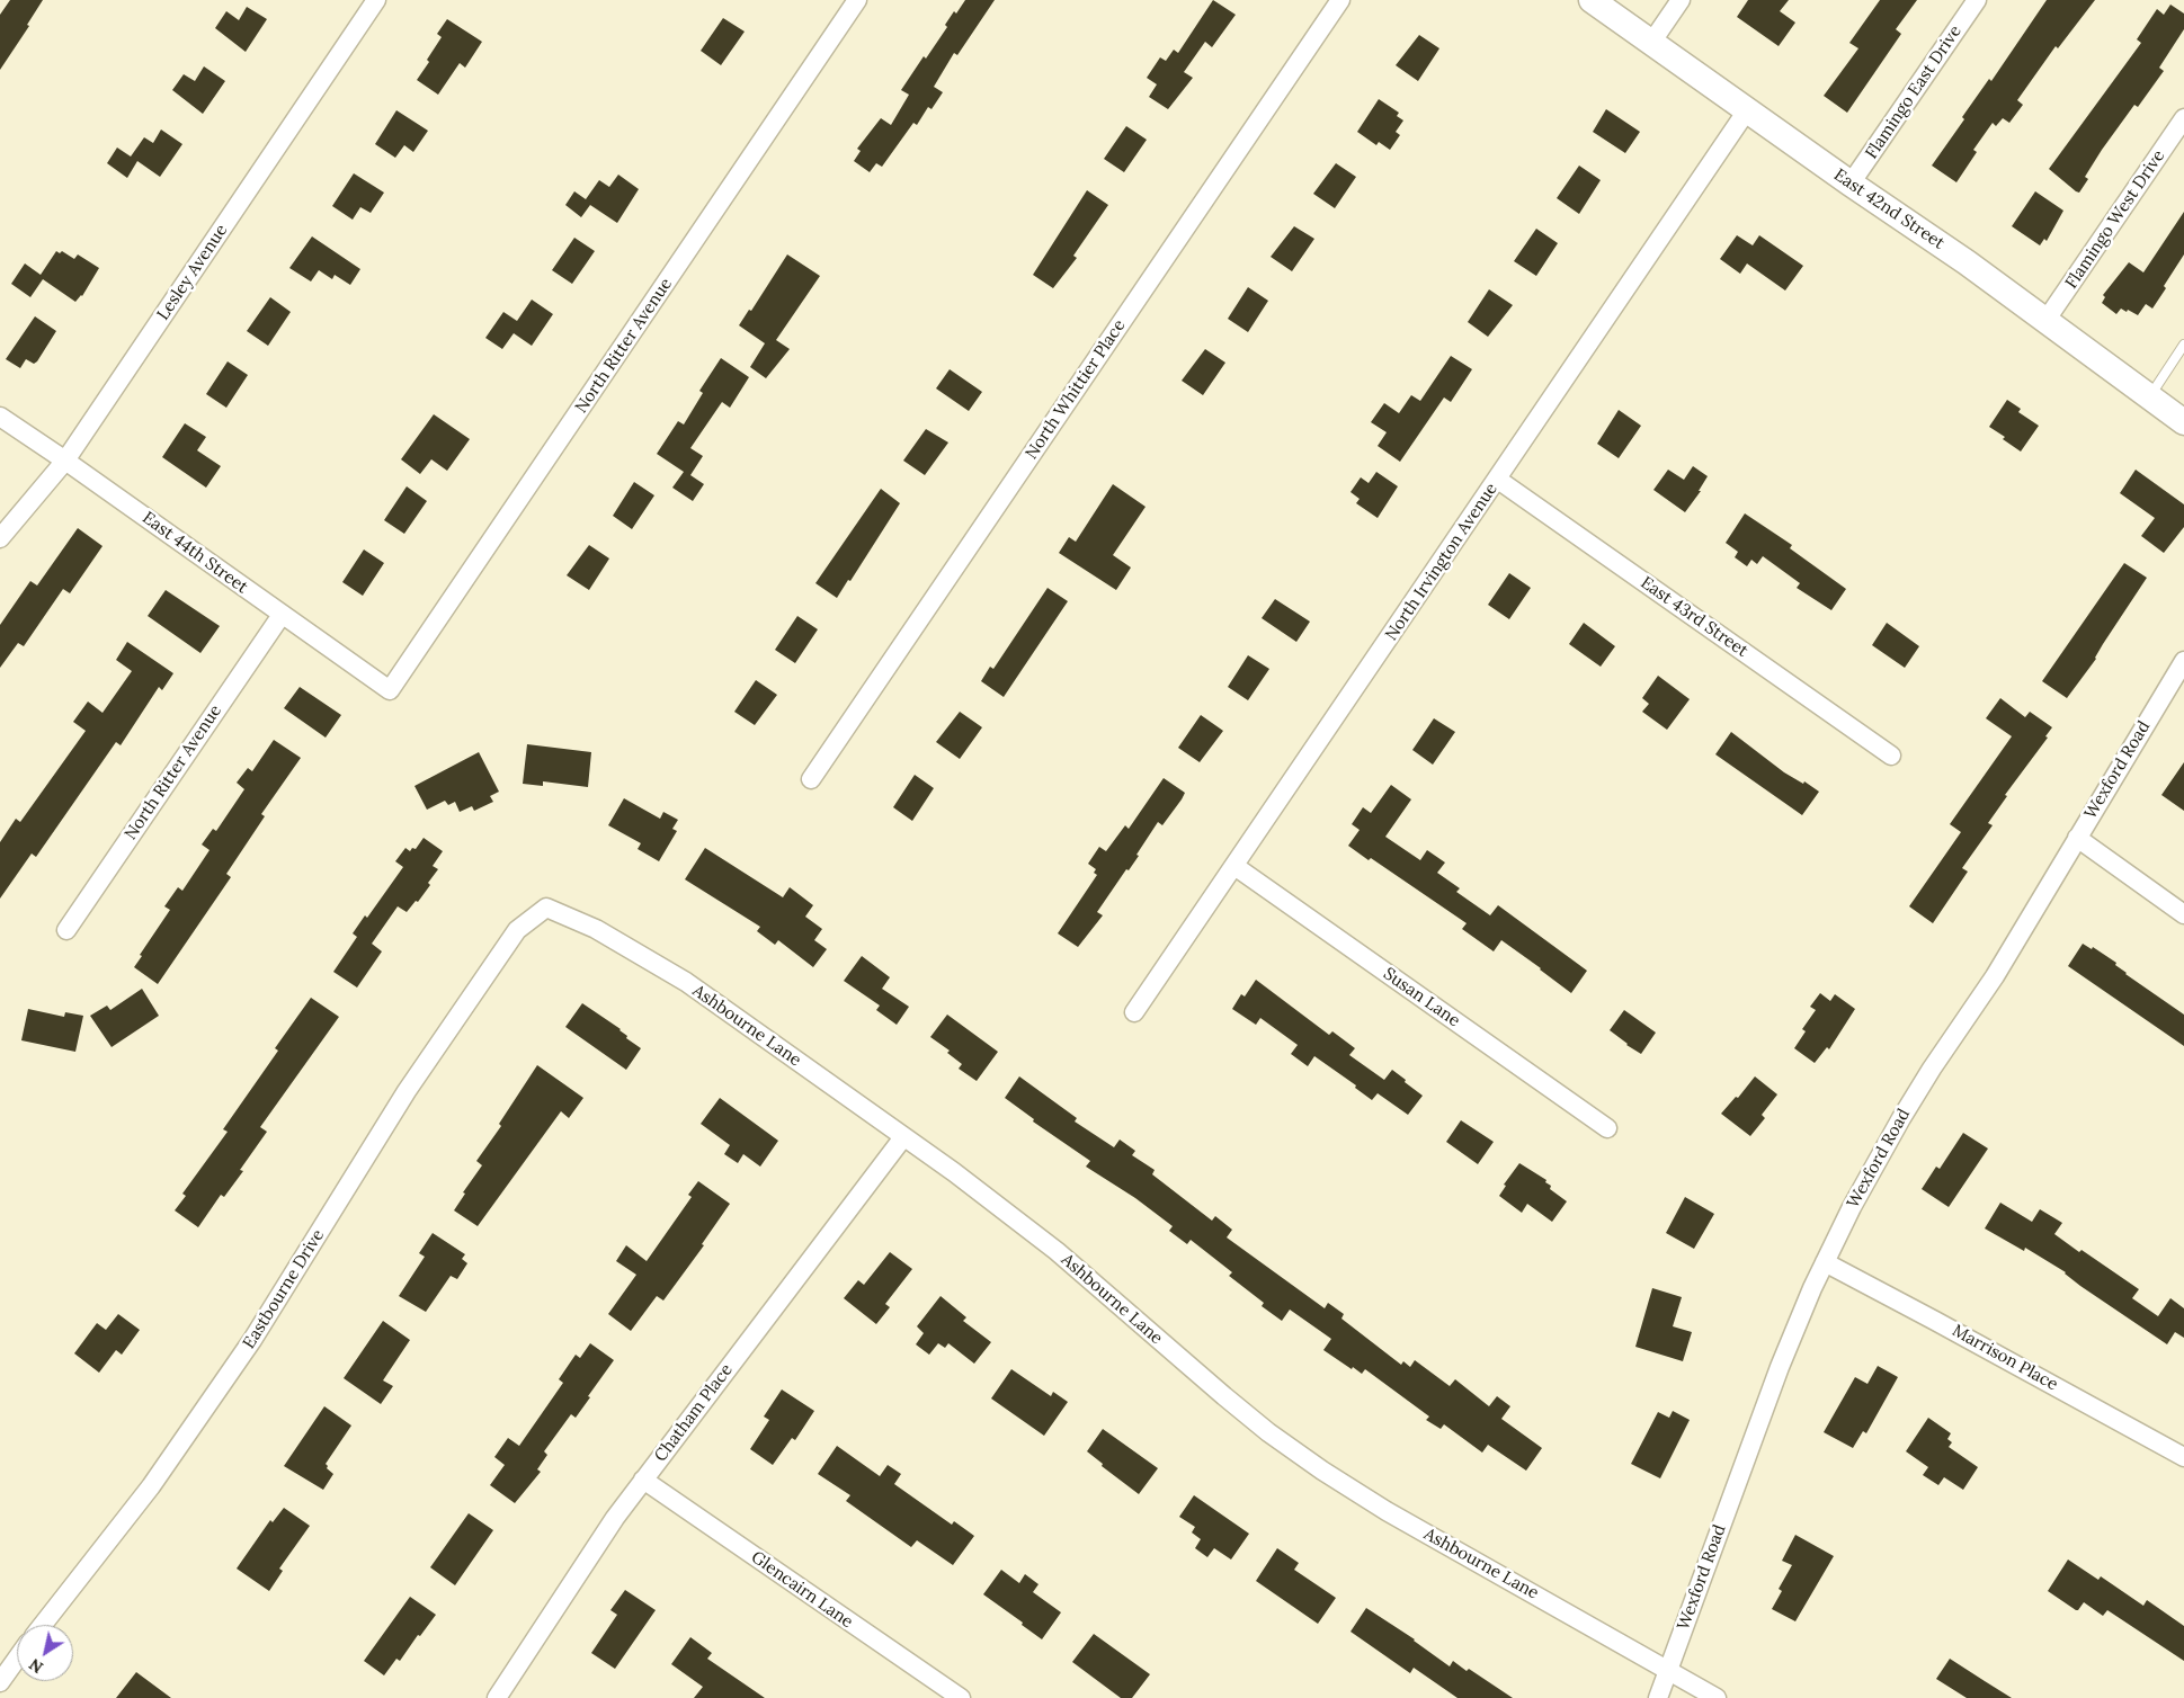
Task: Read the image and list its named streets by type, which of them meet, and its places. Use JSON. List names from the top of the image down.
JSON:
{
  "streets": {
    "street": [
      "Flamingo East Drive",
      "East 42nd Street",
      "Flamingo West Drive",
      "Lesley Avenue",
      "North Ritter Avenue",
      "North Whittier Place",
      "East 44th Street",
      "North Irvington Avenue",
      "East 43rd Street",
      "Wexford Road",
      "Susan Lane",
      "Ashbourne Lane",
      "Eastbourne Drive",
      "Marrison Place",
      "Chatham Place",
      "Glencairn Lane"
    ]
  },
  "crossings": [
    ["Flamingo East Drive", "East 42nd Street"],
    ["East 42nd Street", "Flamingo West Drive"],
    ["East 42nd Street", "North Irvington Avenue"],
    ["Lesley Avenue", "East 44th Street"],
    ["North Ritter Avenue", "East 44th Street"],
    ["North Irvington Avenue", "East 43rd Street"],
    ["North Irvington Avenue", "Susan Lane"],
    ["Wexford Road", "Ashbourne Lane"],
    ["Wexford Road", "Marrison Place"],
    ["Ashbourne Lane", "Eastbourne Drive"],
    ["Ashbourne Lane", "Chatham Place"],
    ["Chatham Place", "Glencairn Lane"]
  ],
  "north": "bottom left"
}
